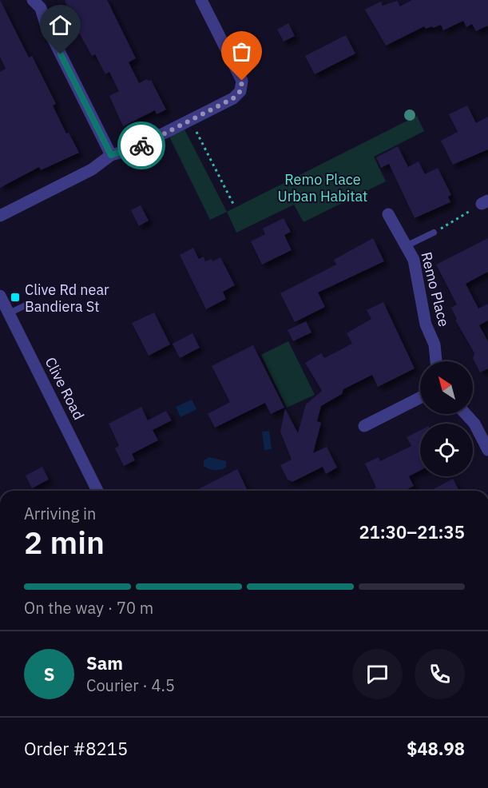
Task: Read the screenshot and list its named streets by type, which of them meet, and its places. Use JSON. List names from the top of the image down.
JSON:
{
  "streets": {
    "street": ["Remo Place", "Clive Road"]
  },
  "parks": ["Remo Place Urban Habitat"],
  "places": {
    "transit": ["Clive Rd near Bandiera St"]
  },
  "north": "top left",
  "page": {
    "heading": ["2 min", "Arriving in", "21:30–21:35"],
    "panel": [
      "Sam",
      "Courier · 4.5",
      "Order #8215",
      "$48.98"
    ],
    "bar": "On the way · 70 m",
    "round": "S"
  }
}
